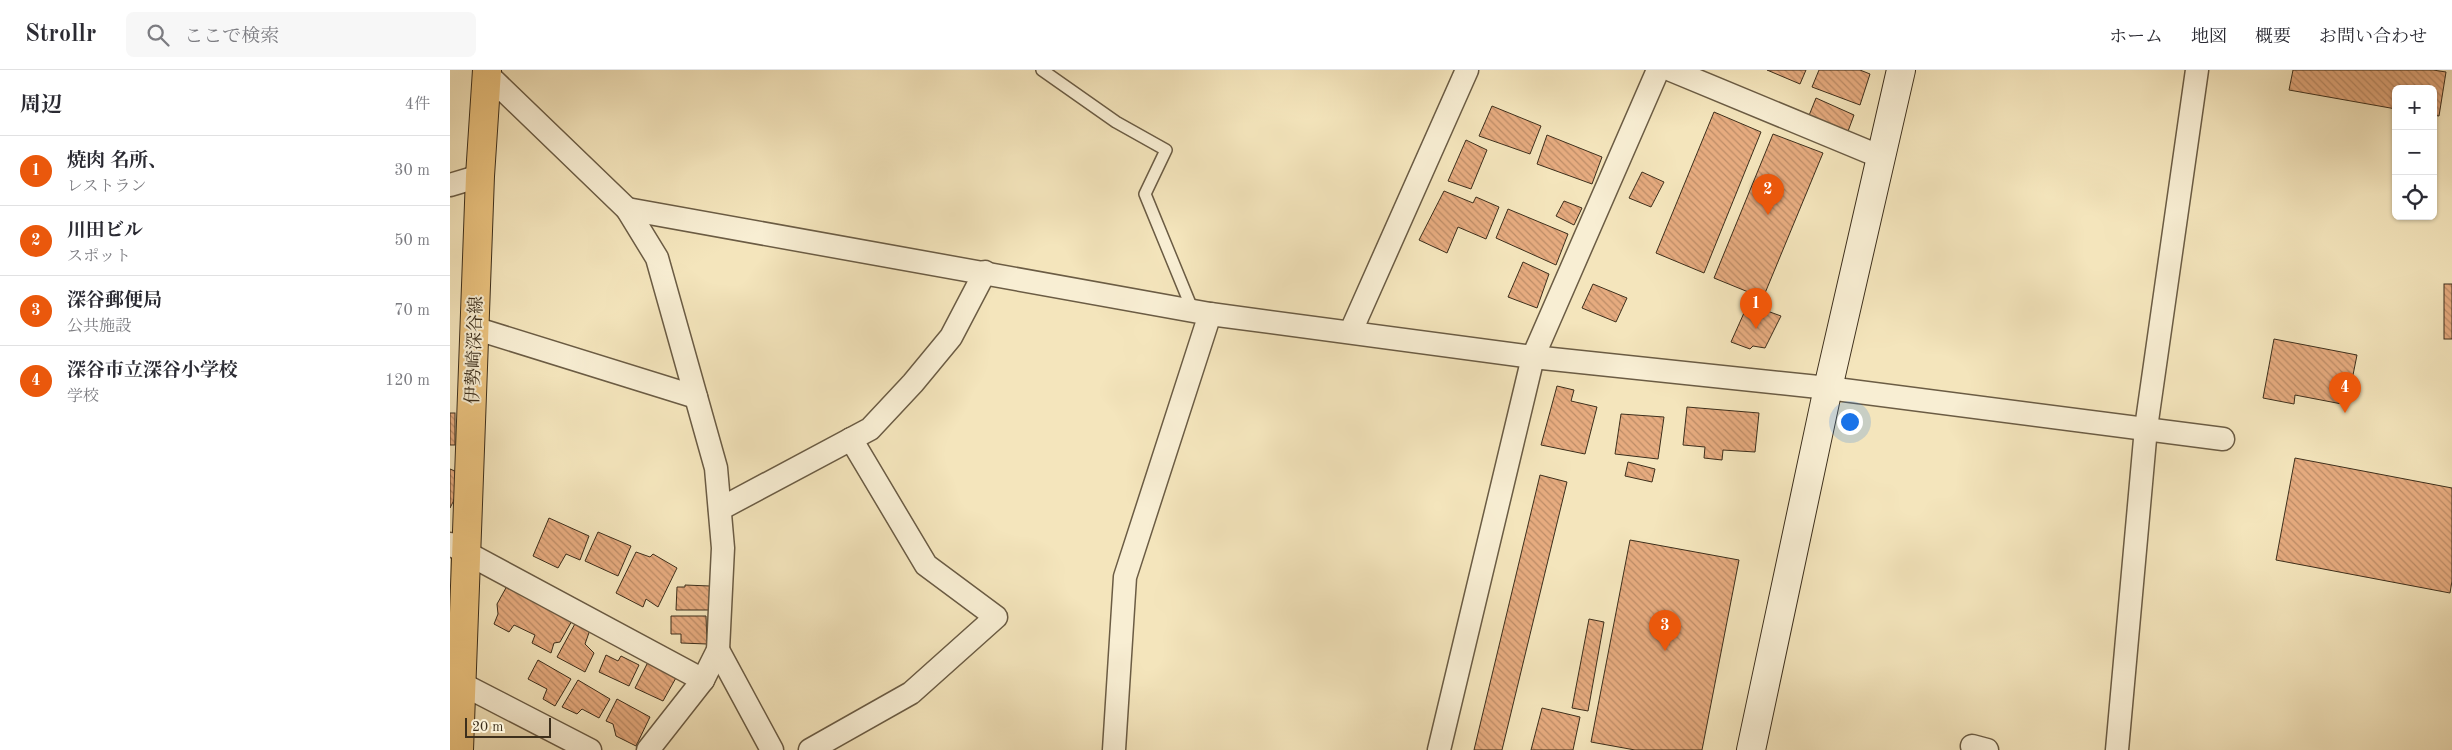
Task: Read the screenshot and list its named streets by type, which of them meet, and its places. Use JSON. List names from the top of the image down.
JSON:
{
  "streets": {
    "main road": ["伊勢崎深谷線"]
  },
  "scale_bar": "20 m",
  "page": {
    "header": "Strollr",
    "search": "ここで検索",
    "nav": [
      "ホーム",
      "地図",
      "概要",
      "お問い合わせ"
    ],
    "heading": ["周辺", "4件"],
    "map_buttons": ["+", "−"],
    "list": [
      {
        "mark": "1",
        "name": "焼肉 名所、",
        "note": "レストラン",
        "value": "30 m"
      },
      {
        "mark": "2",
        "name": "川田ビル",
        "note": "スポット",
        "value": "50 m"
      },
      {
        "mark": "3",
        "name": "深谷郵便局",
        "note": "公共施設",
        "value": "70 m"
      },
      {
        "mark": "4",
        "name": "深谷市立深谷小学校",
        "note": "学校",
        "value": "120 m"
      }
    ],
    "pins": [
      "2",
      "1",
      "4",
      "3"
    ],
    "scale": "20 m"
  }
}
